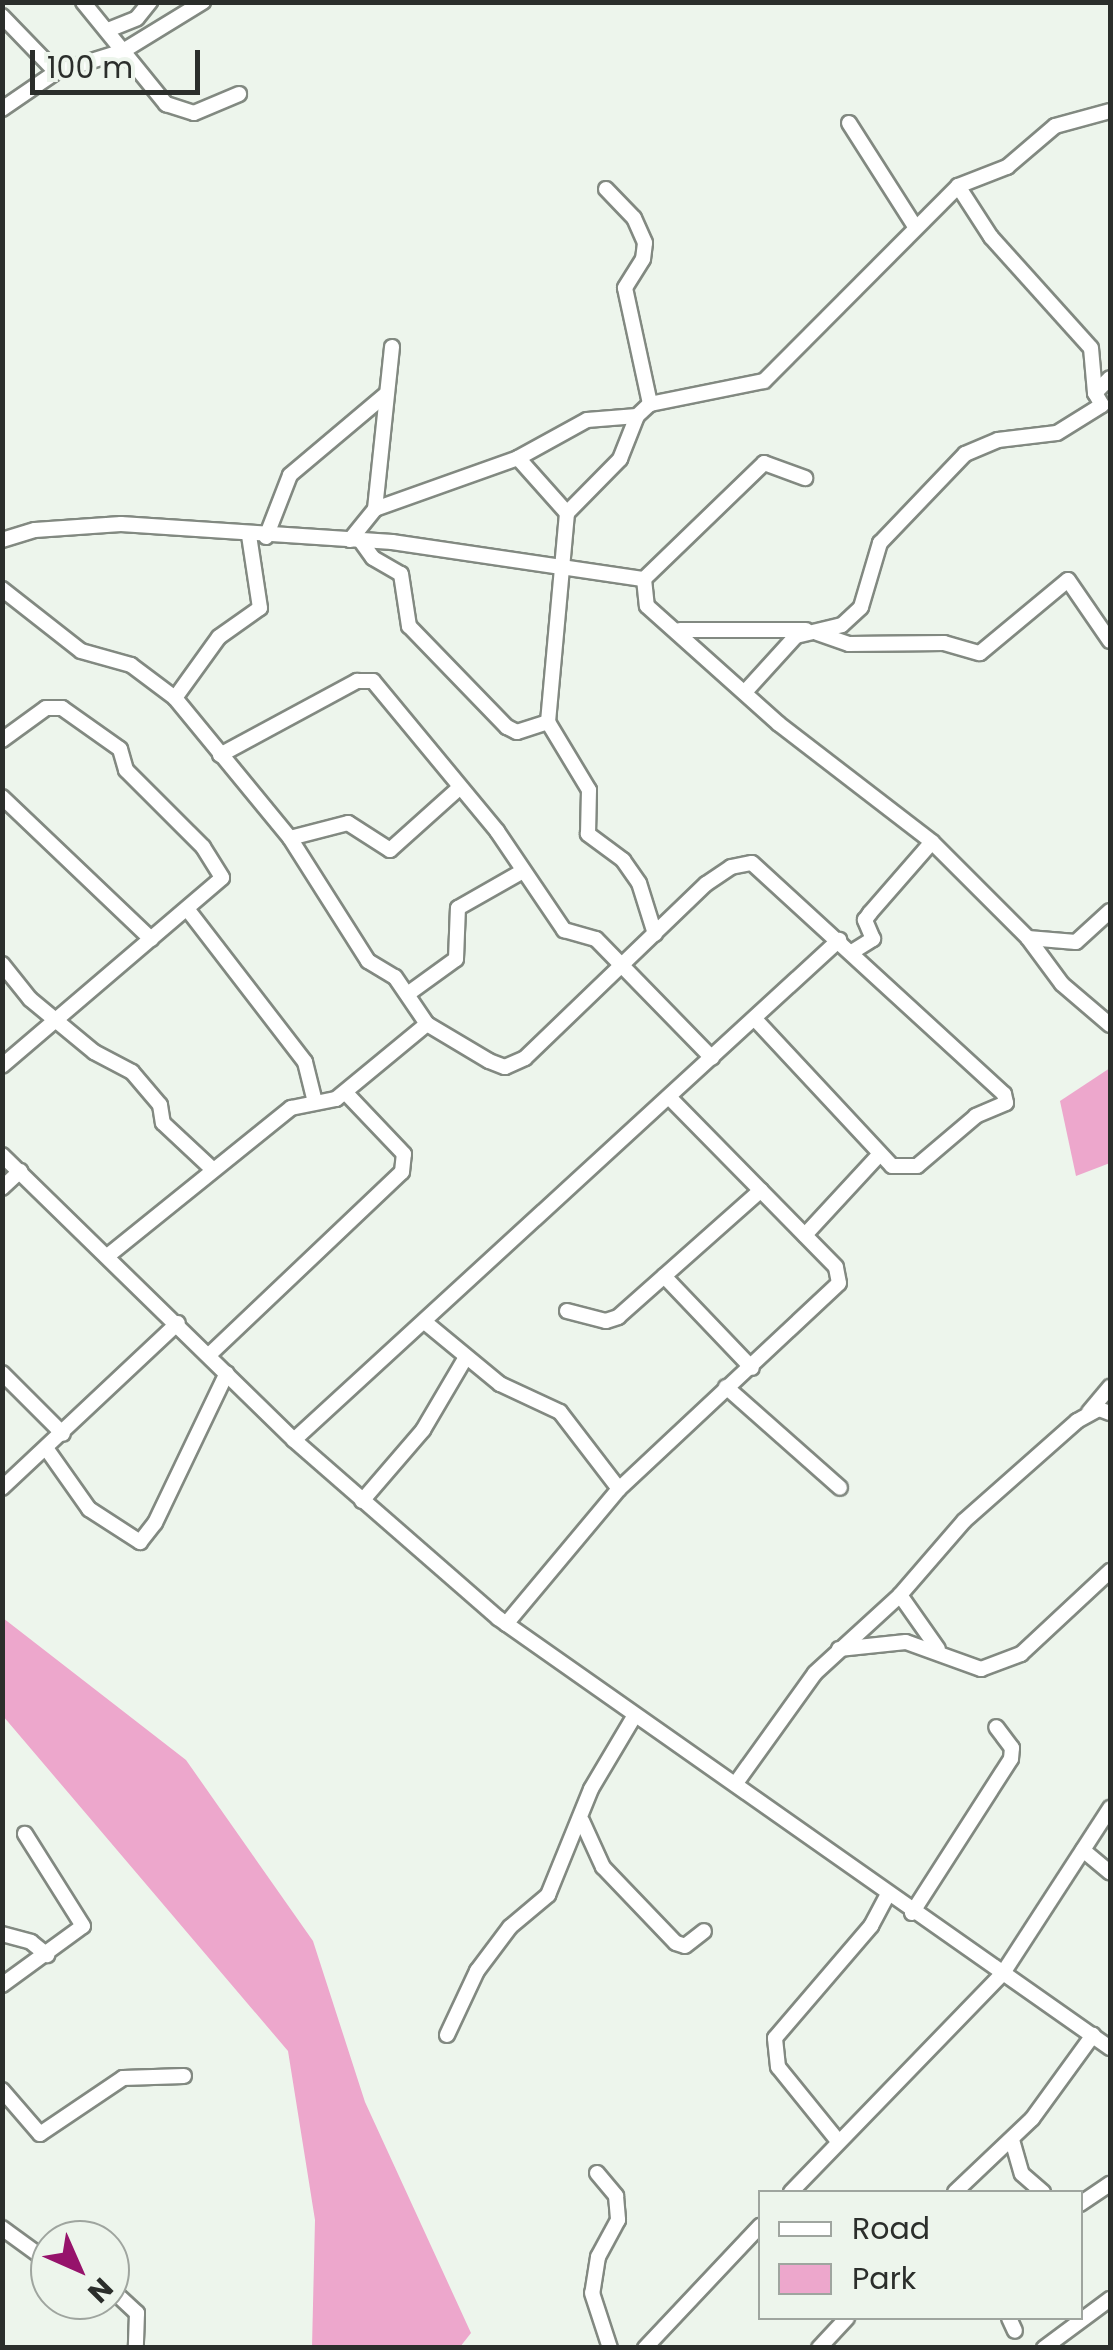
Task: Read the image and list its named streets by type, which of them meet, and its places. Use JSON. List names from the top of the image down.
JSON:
{
  "legend": ["Road", "Park"],
  "scale_bar": "100 m",
  "north": "bottom right"
}
